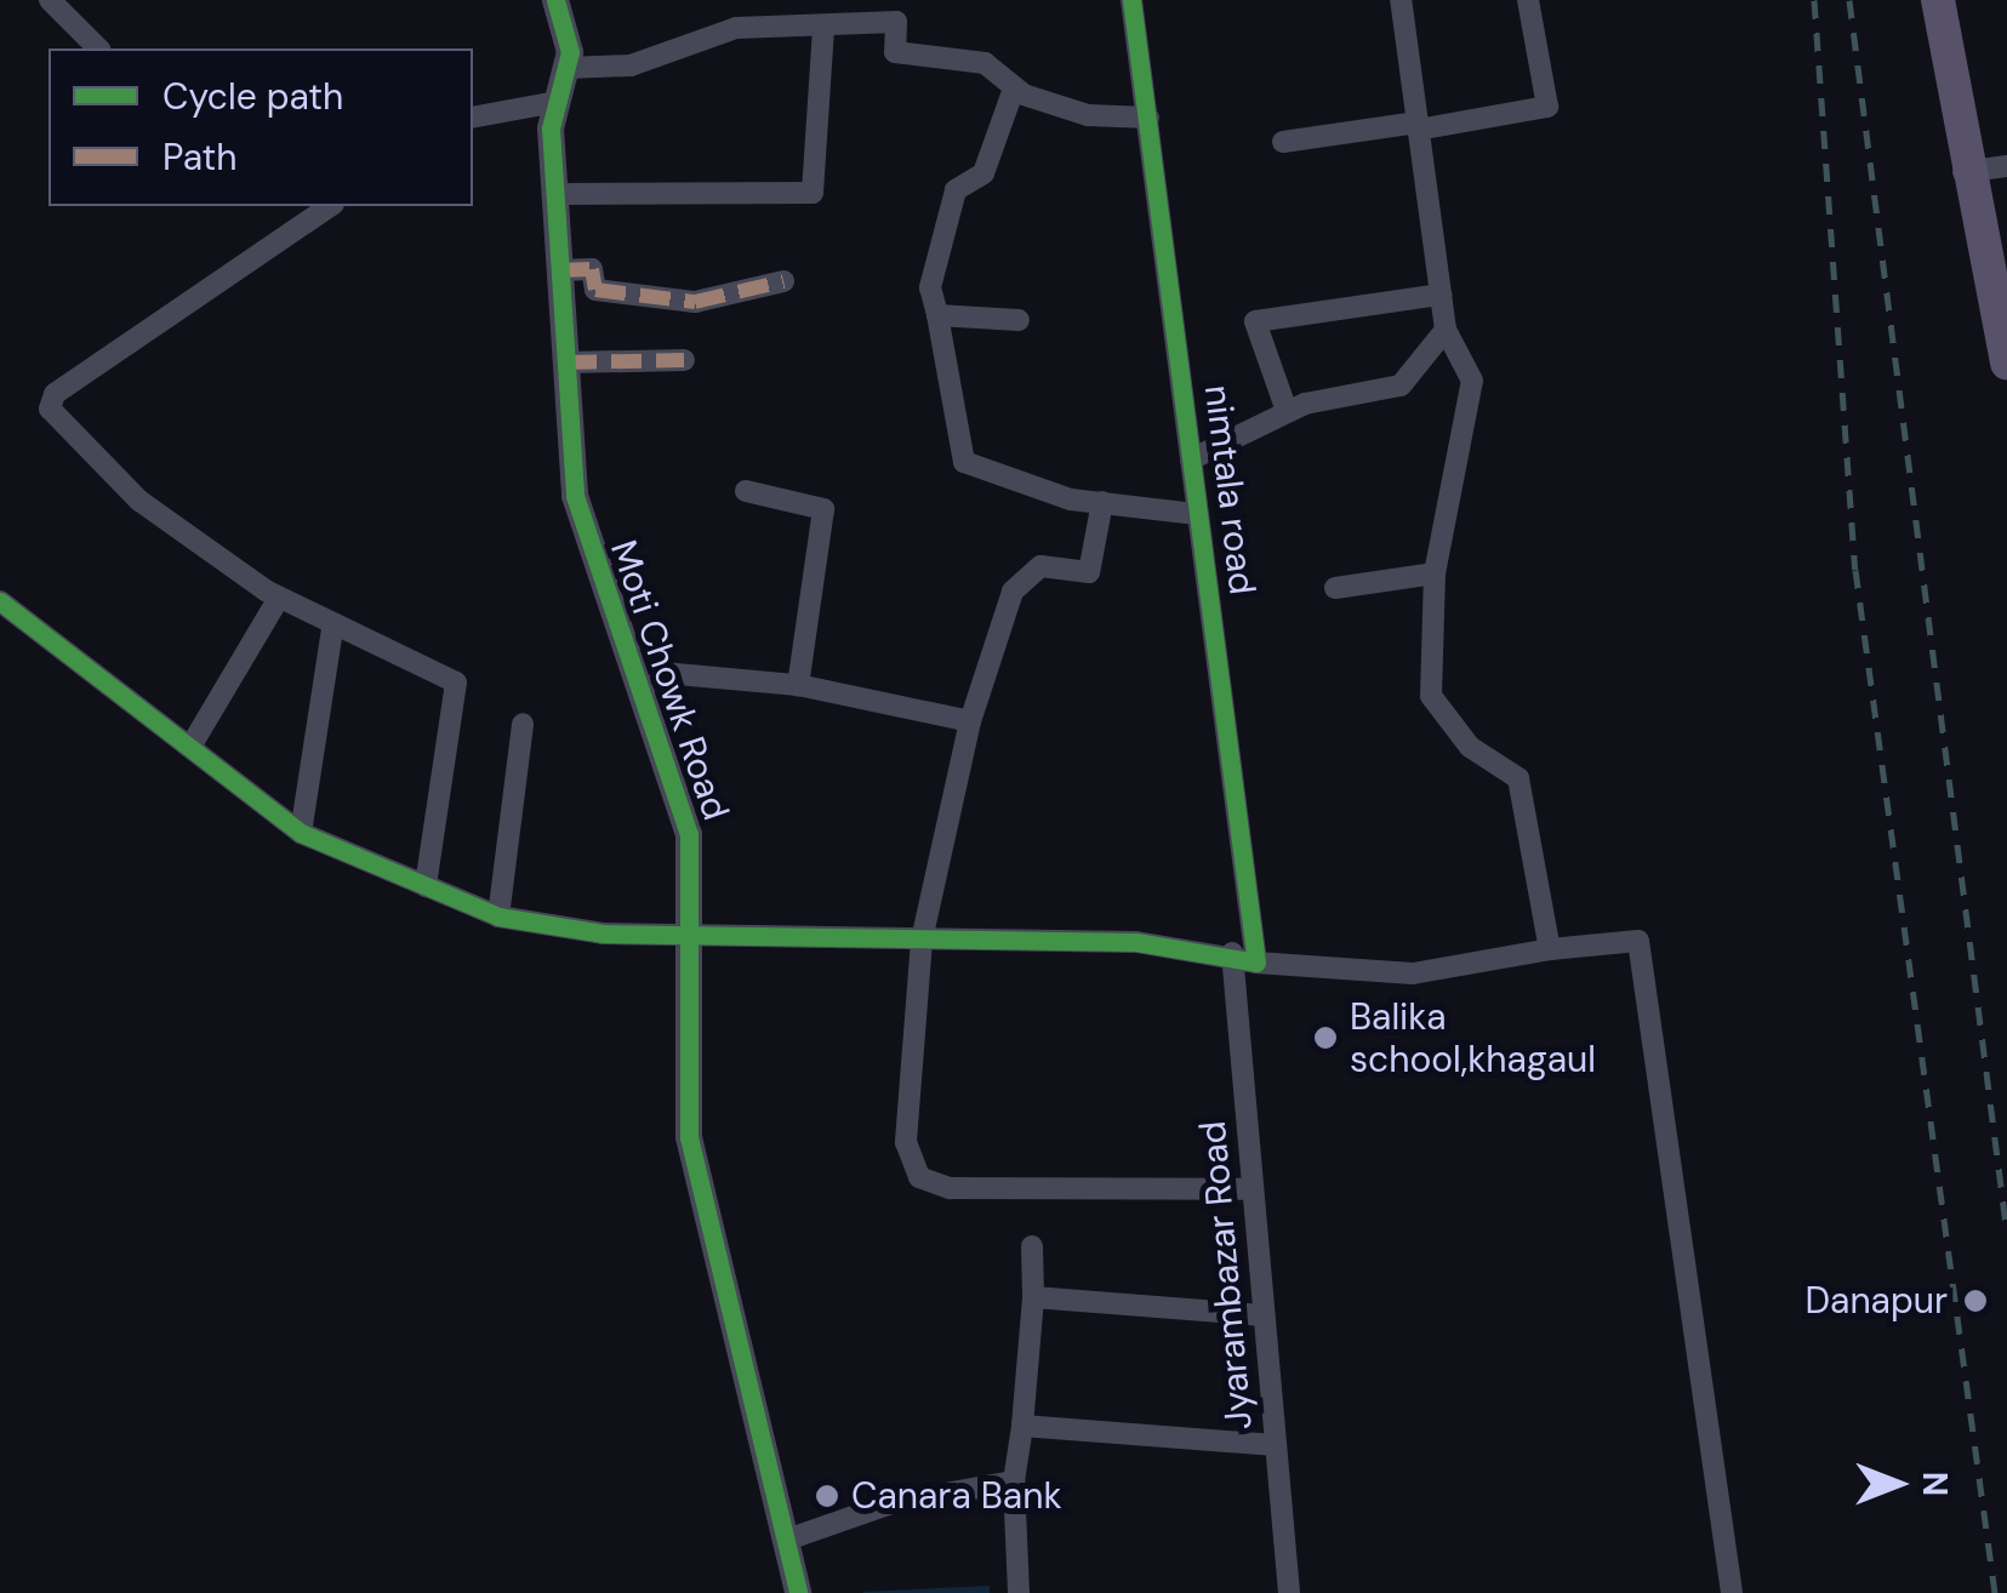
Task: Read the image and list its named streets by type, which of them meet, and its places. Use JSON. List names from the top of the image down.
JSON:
{
  "streets": {
    "street": ["nimtala road", "Moti Chowk Road", "Jyarambazar Road"]
  },
  "places": ["Balika school,khagaul", "Danapur", "Canara Bank"],
  "legend": ["Cycle path", "Path"],
  "north": "right"
}
